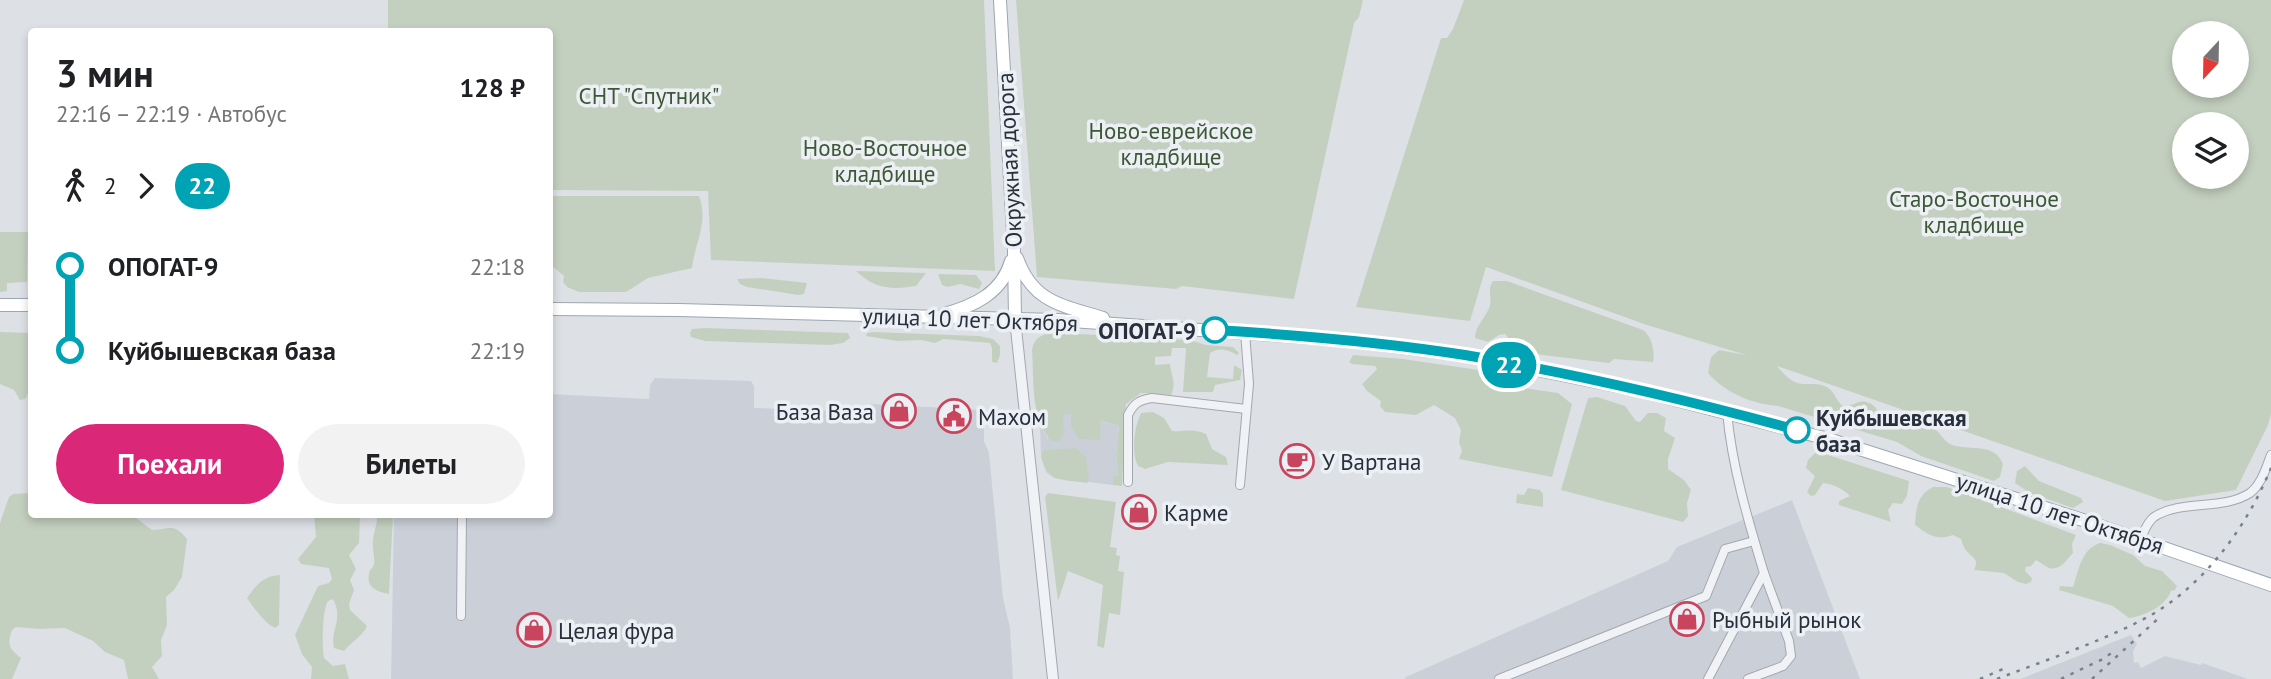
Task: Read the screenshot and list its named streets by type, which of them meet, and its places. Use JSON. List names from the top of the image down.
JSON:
{
  "streets": {
    "main road": ["Окружная дорога", "улица 10 лет Октября"]
  },
  "crossings": [
    ["Окружная дорога", "улица 10 лет Октября"]
  ],
  "parks": [
    "СНТ \"Спутник\"",
    "Ново-еврейское кладбище",
    "Ново-Восточное кладбище",
    "Старо-Восточное кладбище"
  ],
  "places": {
    "other": ["ОПОГАТ-9", "Куйбышевская база"],
    "shop": [
      "База Ваза",
      "Карме",
      "Рыбный рынок",
      "Целая фура"
    ],
    "public building": ["Махом"],
    "cafe": ["У Вартана"]
  },
  "lines": ["bus line 22"],
  "north": "bottom",
  "page": {
    "on_map": "22",
    "heading": ["3 мин", "22:16 – 22:19 · Автобус", "128 ₽"],
    "legs": ["2", "22"],
    "list": [
      {
        "name": "ОПОГАТ-9",
        "value": "22:18"
      },
      {
        "name": "Куйбышевская база",
        "value": "22:19"
      }
    ],
    "buttons": ["Поехали", "Билеты"]
  }
}
